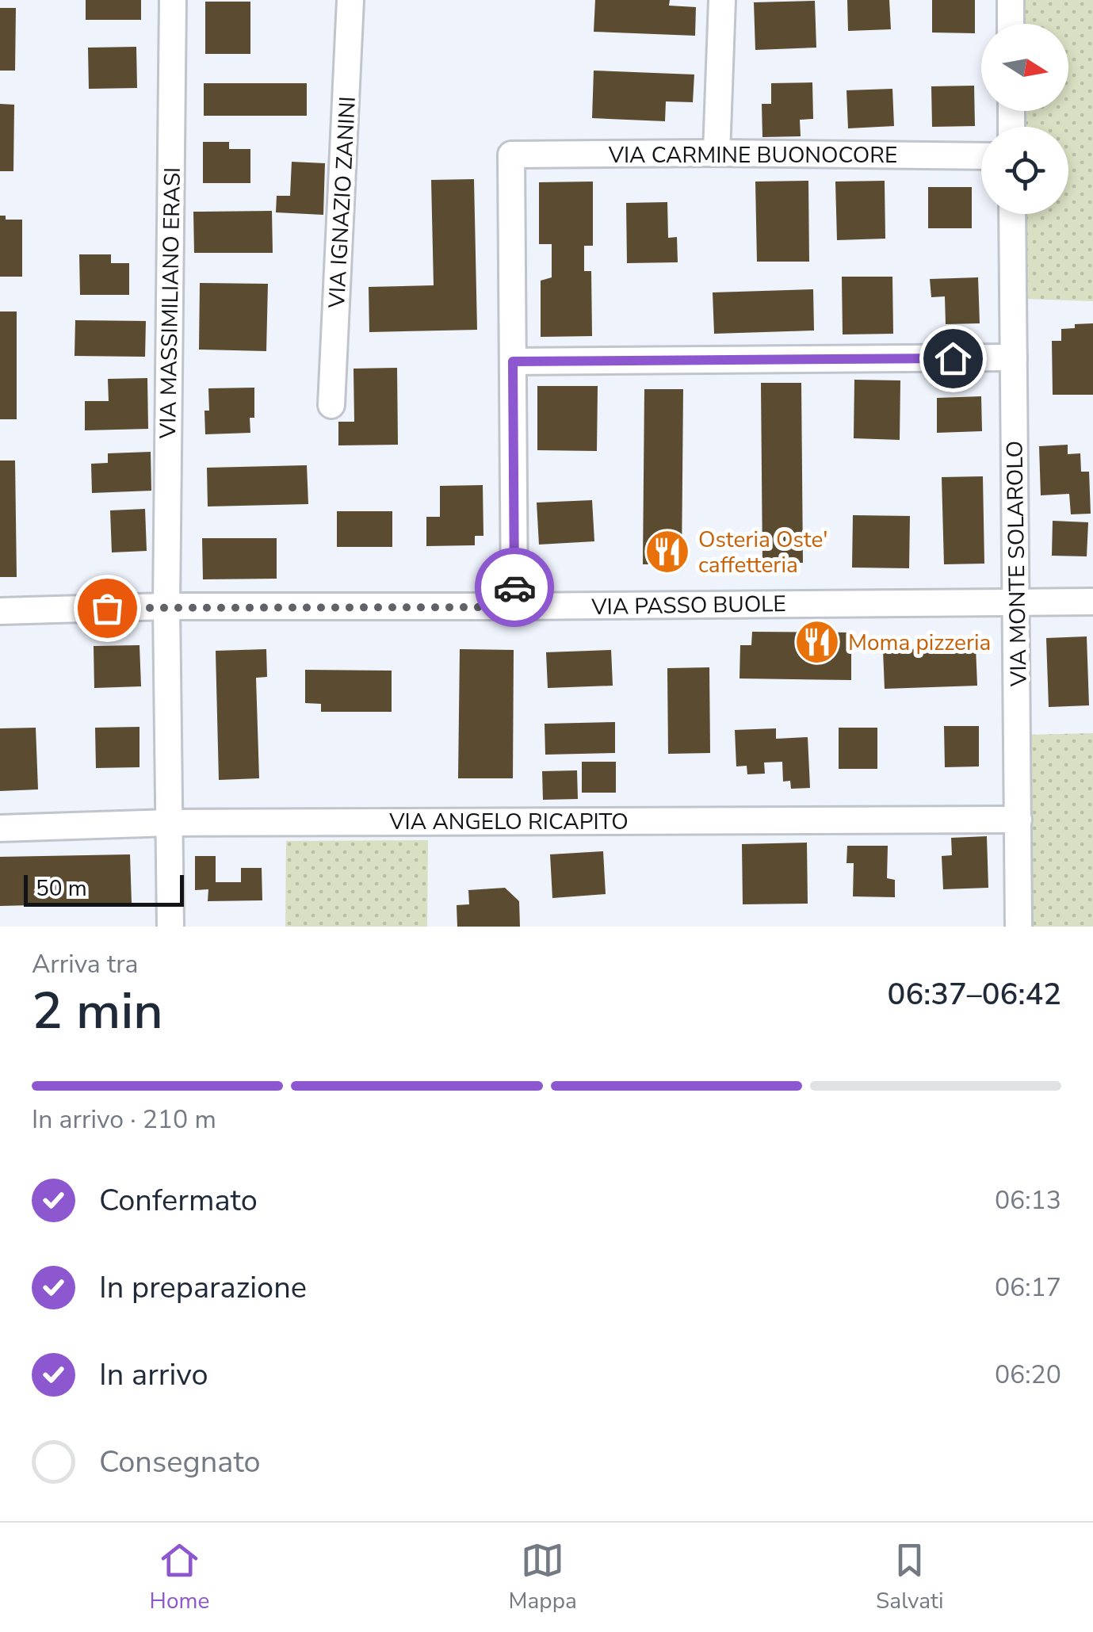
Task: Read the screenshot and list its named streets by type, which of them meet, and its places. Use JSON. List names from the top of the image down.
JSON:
{
  "streets": {
    "street": [
      "VIA CARMINE BUONOCORE",
      "VIA IGNAZIO ZANINI",
      "VIA MASSIMILIANO ERASI",
      "VIA MONTE SOLAROLO",
      "VIA PASSO BUOLE",
      "VIA ANGELO RICAPITO"
    ]
  },
  "crossings": [
    ["VIA MASSIMILIANO ERASI", "VIA PASSO BUOLE"],
    ["VIA MASSIMILIANO ERASI", "VIA ANGELO RICAPITO"],
    ["VIA MONTE SOLAROLO", "VIA PASSO BUOLE"],
    ["VIA MONTE SOLAROLO", "VIA ANGELO RICAPITO"]
  ],
  "places": {
    "restaurant": ["Osteria Oste' caffetteria", "Moma pizzeria"]
  },
  "scale_bar": "50 m",
  "north": "right",
  "page": {
    "scale": "50 m",
    "heading": ["2 min", "Arriva tra", "06:37–06:42"],
    "bar": "In arrivo · 210 m",
    "list": [
      ["Confermato", "06:13"],
      ["In preparazione", "06:17"],
      ["In arrivo", "06:20"],
      "Consegnato"
    ],
    "tabs": ["Home", "Mappa", "Salvati"]
  }
}
